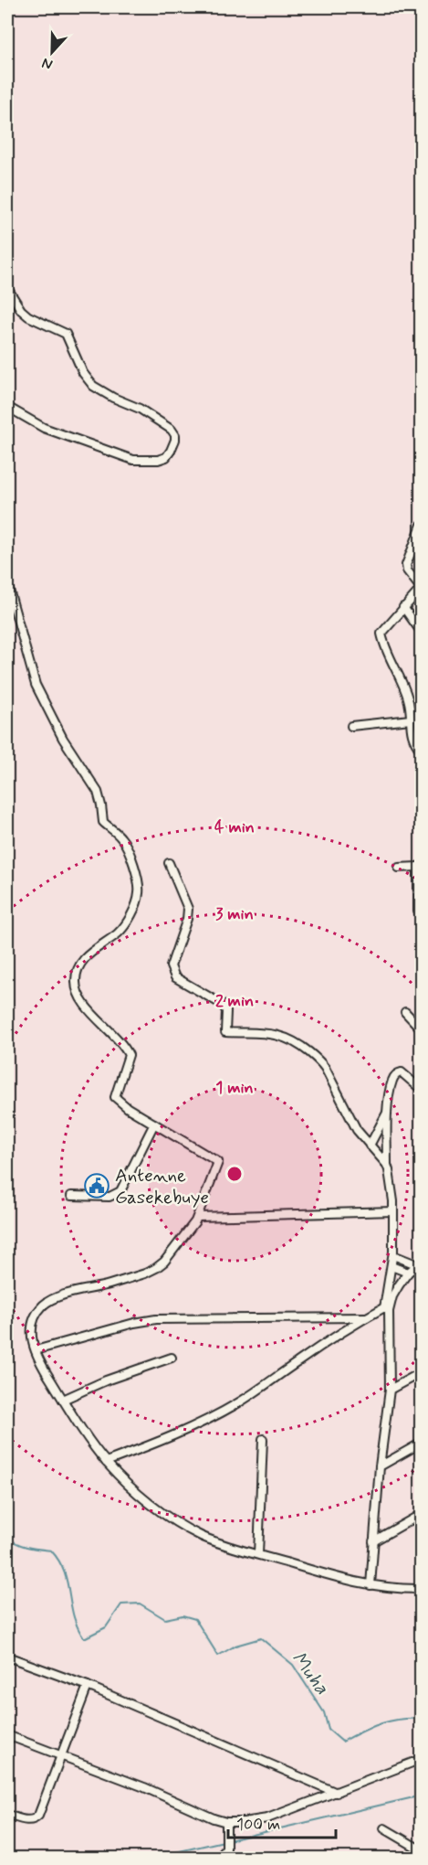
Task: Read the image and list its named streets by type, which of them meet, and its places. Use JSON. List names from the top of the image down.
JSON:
{
  "water": ["Muha"],
  "places": {
    "public building": ["Antenne Gasekebuye"]
  },
  "scale_bar": "100 m",
  "north": "bottom",
  "rings": [
    "4 min",
    "3 min",
    "2 min",
    "1 min"
  ]
}
